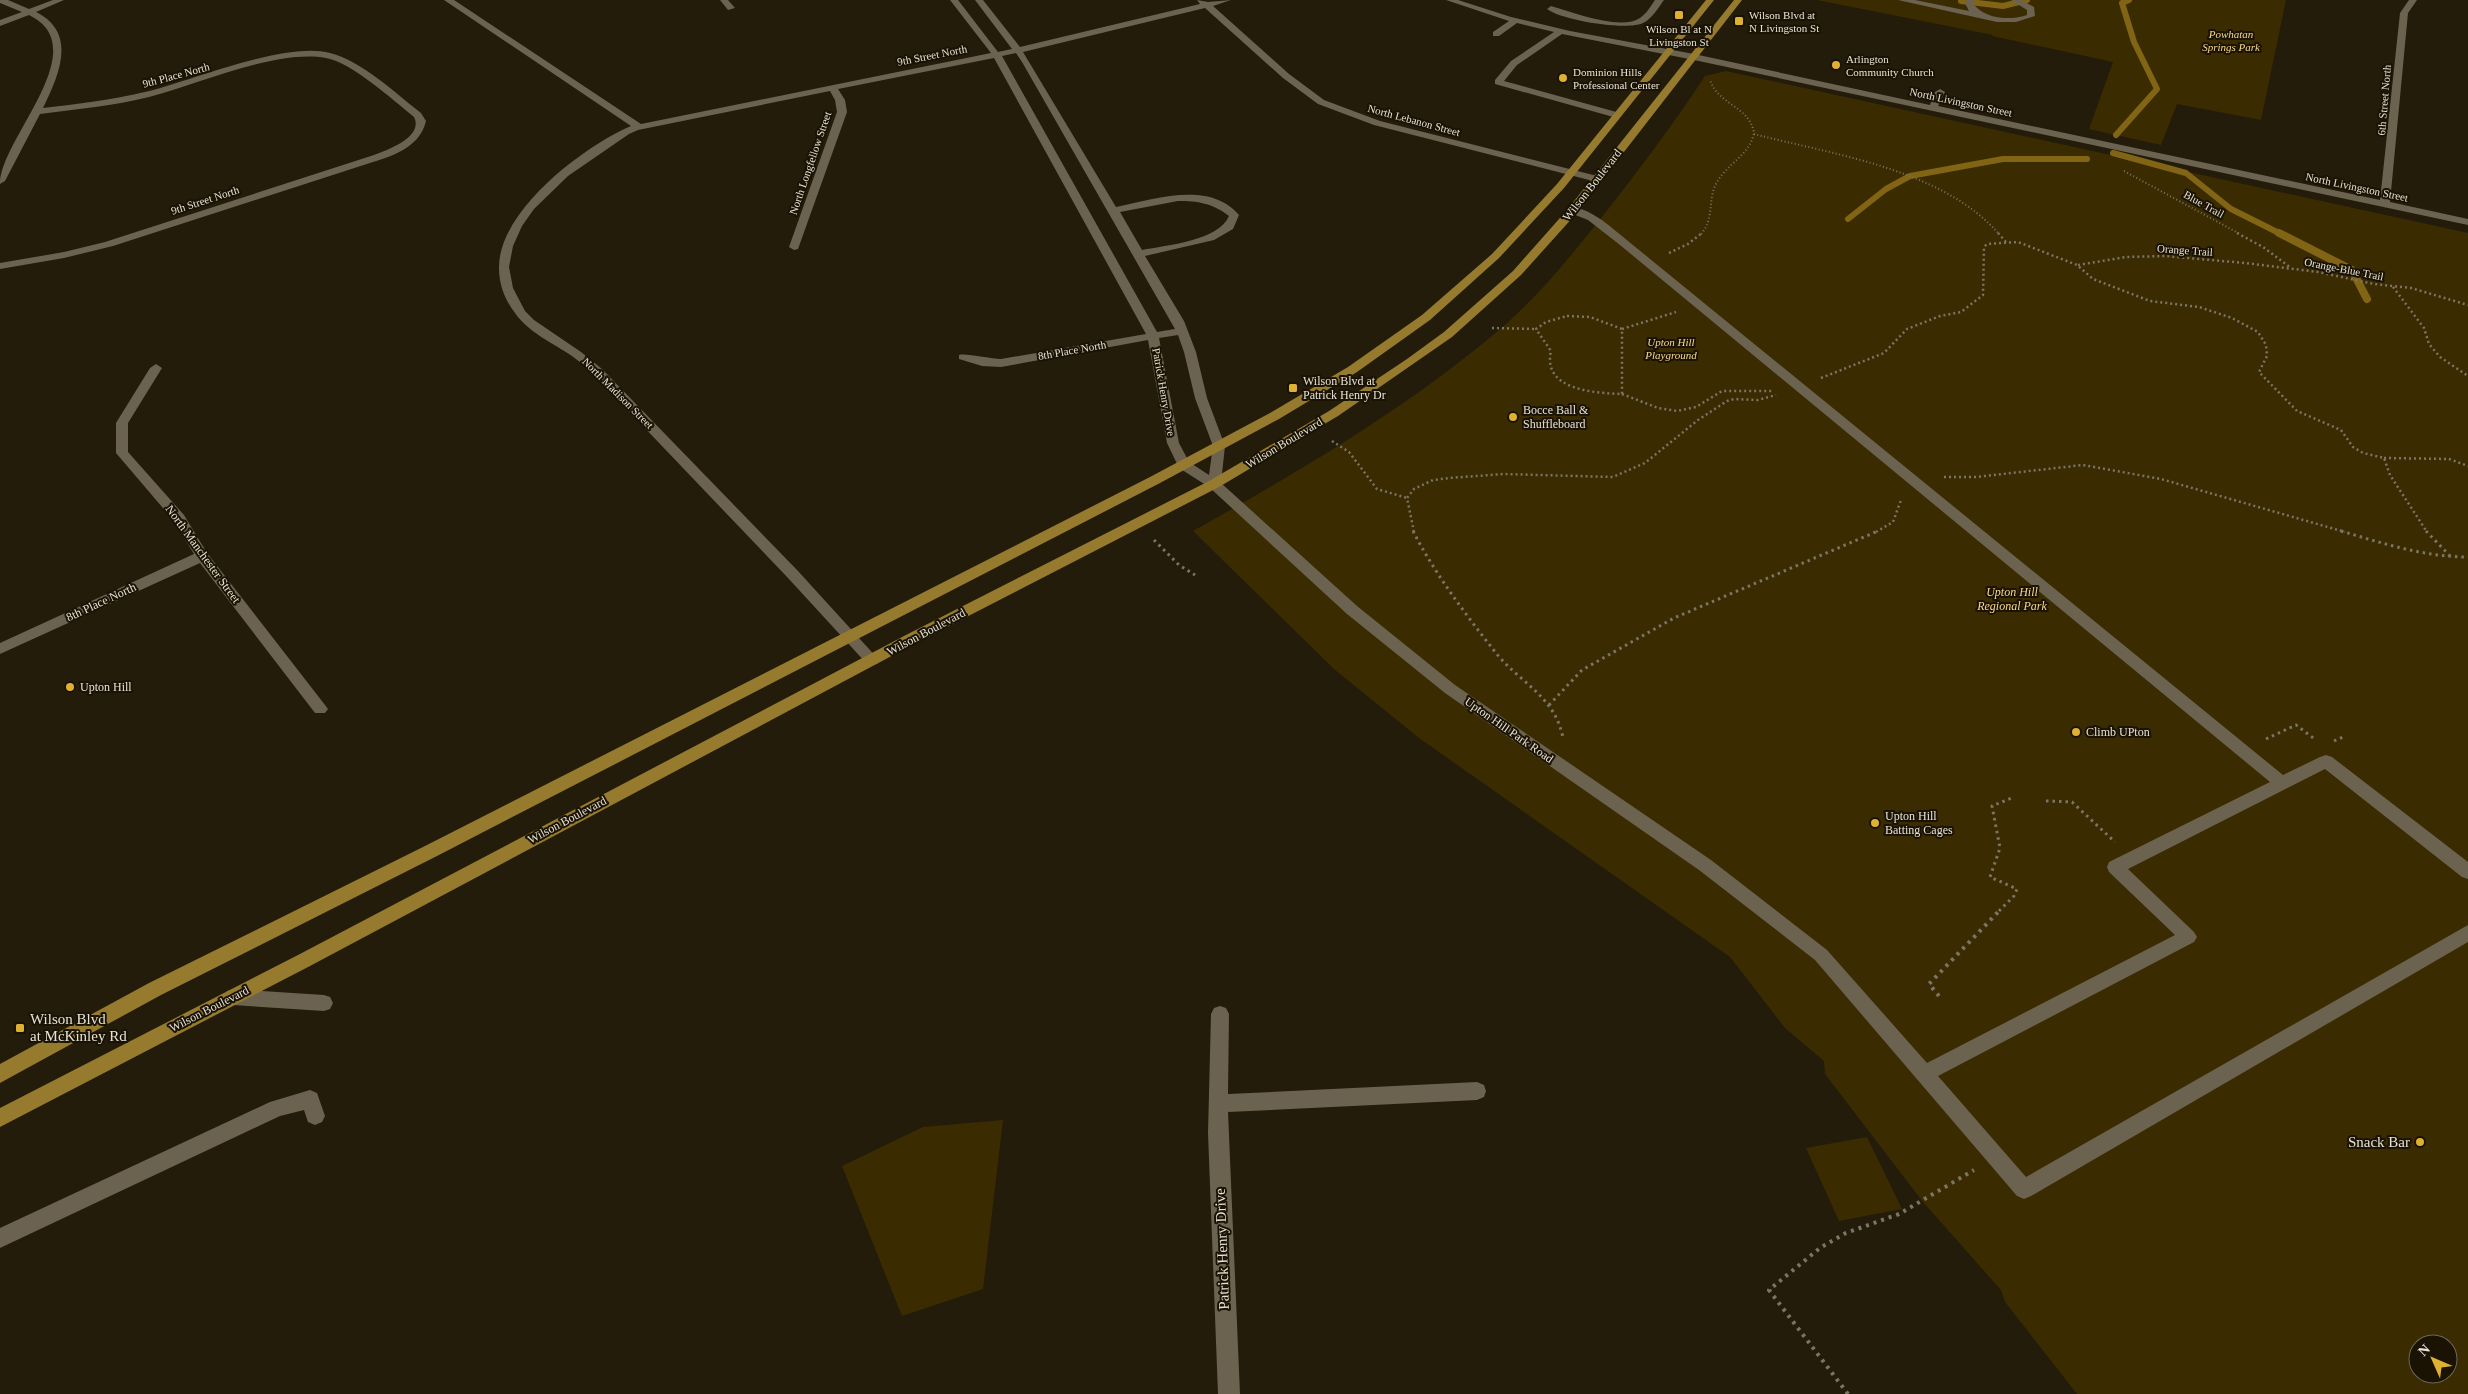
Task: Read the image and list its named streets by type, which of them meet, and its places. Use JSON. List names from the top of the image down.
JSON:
{
  "streets": {
    "main road": ["Wilson Boulevard"],
    "street": [
      "9th Street North",
      "9th Place North",
      "6th Street North",
      "North Livingston Street",
      "North Lebanon Street",
      "North Longfellow Street",
      "8th Place North",
      "Patrick Henry Drive",
      "North Madison Street",
      "North Manchester Street",
      "Upton Hill Park Road"
    ],
    "path": ["Blue Trail", "Orange Trail", "Orange-Blue Trail"]
  },
  "crossings": [
    ["9th Street North", "9th Place North"],
    ["9th Street North", "North Lebanon Street"],
    ["9th Street North", "North Longfellow Street"],
    ["9th Street North", "Patrick Henry Drive"],
    ["9th Street North", "North Madison Street"],
    ["6th Street North", "North Livingston Street"],
    ["North Livingston Street", "Wilson Boulevard"],
    ["North Lebanon Street", "Wilson Boulevard"],
    ["Wilson Boulevard", "Patrick Henry Drive"],
    ["Wilson Boulevard", "North Madison Street"],
    ["Wilson Boulevard", "Upton Hill Park Road"],
    ["Blue Trail", "Orange Trail"],
    ["Blue Trail", "Orange-Blue Trail"],
    ["Orange Trail", "Orange-Blue Trail"],
    ["8th Place North", "Patrick Henry Drive"],
    ["8th Place North", "North Manchester Street"]
  ],
  "parks": ["Powhatan Springs Park", "Upton Hill Playground", "Upton Hill Regional Park"],
  "places": {
    "transit": [
      "Wilson Bl at N Livingston St",
      "Wilson Blvd at N Livingston St",
      "Wilson Blvd at Patrick Henry Dr",
      "Wilson Blvd at McKinley Rd"
    ],
    "other": [
      "Arlington Community Church",
      "Dominion Hills Professional Center",
      "Bocce Ball & Shuffleboard",
      "Upton Hill",
      "Climb UPton",
      "Upton Hill Batting Cages",
      "Snack Bar"
    ]
  },
  "north": "top left"
}
